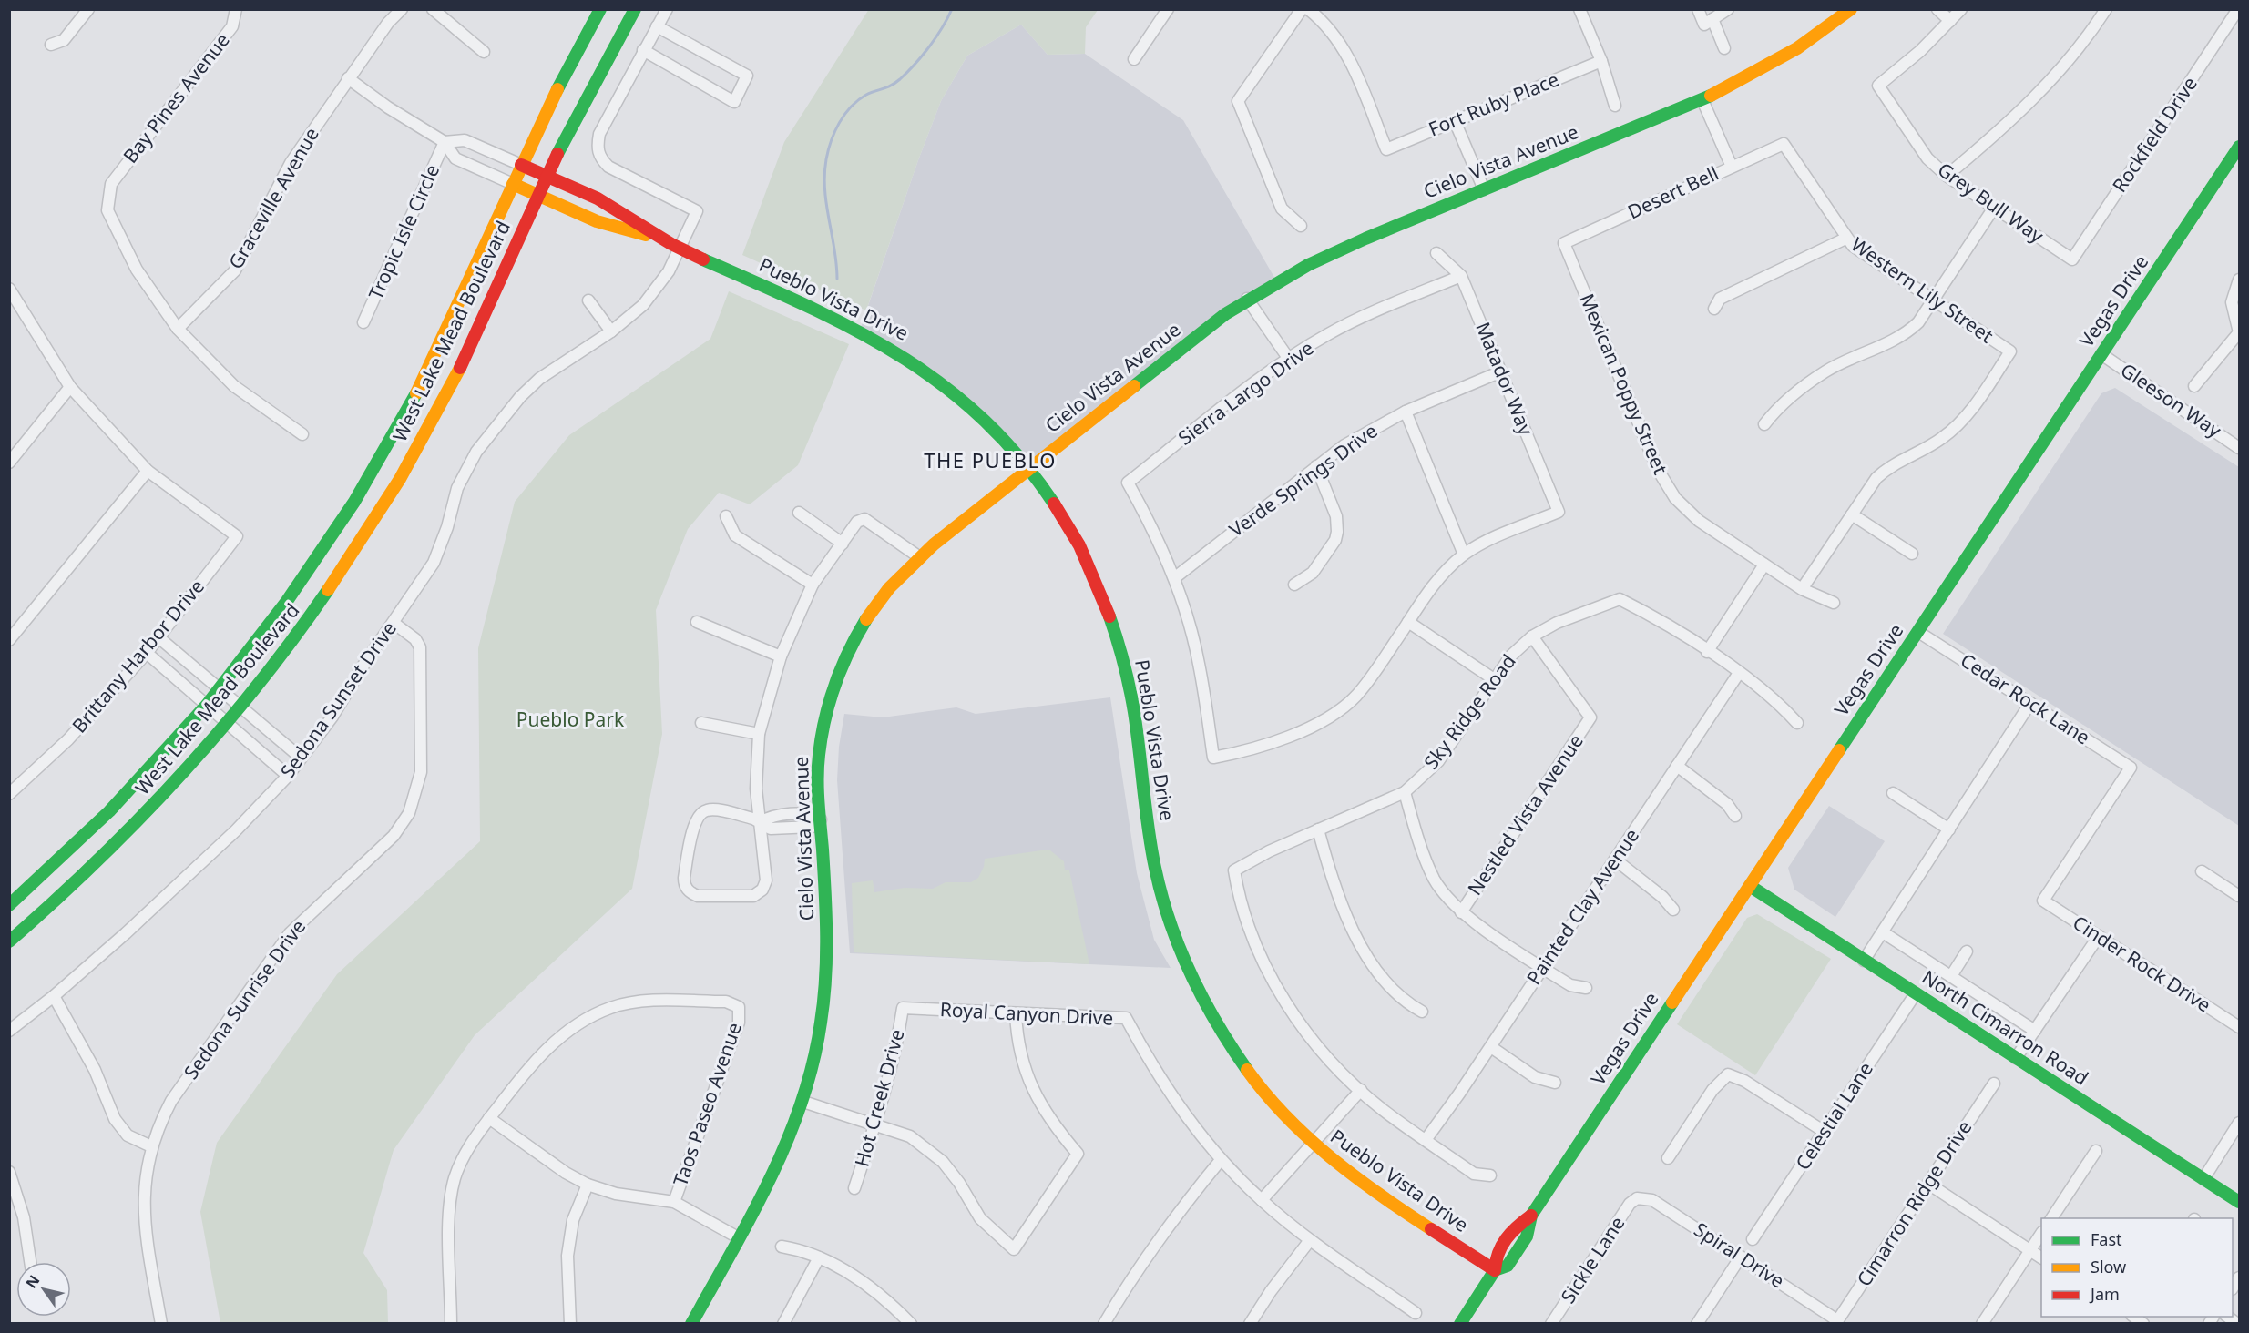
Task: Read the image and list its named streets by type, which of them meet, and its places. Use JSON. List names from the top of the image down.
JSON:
{
  "streets": {
    "street": [
      "Bay Pines Avenue",
      "Fort Ruby Place",
      "Rockfield Drive",
      "Cielo Vista Avenue",
      "Desert Bell",
      "Graceville Avenue",
      "Grey Bull Way",
      "Tropic Isle Circle",
      "Western Lily Street",
      "Pueblo Vista Drive",
      "Vegas Drive",
      "West Lake Mead Boulevard",
      "Matador Way",
      "Mexican Poppy Street",
      "Sierra Largo Drive",
      "Gleeson Way",
      "Verde Springs Drive",
      "Brittany Harbor Drive",
      "Cedar Rock Lane",
      "Sedona Sunset Drive",
      "Sky Ridge Road",
      "Nestled Vista Avenue",
      "Painted Clay Avenue",
      "Cinder Rock Drive",
      "Sedona Sunrise Drive",
      "Royal Canyon Drive",
      "North Cimarron Road",
      "Hot Creek Drive",
      "Taos Paseo Avenue",
      "Celestial Lane",
      "Cimarron Ridge Drive",
      "Spiral Drive",
      "Sickle Lane"
    ]
  },
  "crossings": [
    ["Bay Pines Avenue", "Graceville Avenue"],
    ["Rockfield Drive", "Grey Bull Way"],
    ["Cielo Vista Avenue", "Pueblo Vista Drive"],
    ["Desert Bell", "Western Lily Street"],
    ["Desert Bell", "Mexican Poppy Street"],
    ["Graceville Avenue", "Pueblo Vista Drive"],
    ["Tropic Isle Circle", "Pueblo Vista Drive"],
    ["Pueblo Vista Drive", "Vegas Drive"],
    ["Pueblo Vista Drive", "West Lake Mead Boulevard"],
    ["Pueblo Vista Drive", "Sedona Sunset Drive"],
    ["Vegas Drive", "Gleeson Way"],
    ["Vegas Drive", "Cedar Rock Lane"],
    ["Vegas Drive", "North Cimarron Road"],
    ["Matador Way", "Sierra Largo Drive"],
    ["Matador Way", "Verde Springs Drive"],
    ["Sierra Largo Drive", "Verde Springs Drive"],
    ["Cedar Rock Lane", "Cinder Rock Drive"],
    ["Sedona Sunset Drive", "Sedona Sunrise Drive"],
    ["Sky Ridge Road", "Nestled Vista Avenue"],
    ["Royal Canyon Drive", "Hot Creek Drive"],
    ["North Cimarron Road", "Celestial Lane"],
    ["Cimarron Ridge Drive", "Spiral Drive"],
    ["Spiral Drive", "Sickle Lane"]
  ],
  "districts": ["THE PUEBLO"],
  "parks": ["Pueblo Park"],
  "legend": ["Fast", "Slow", "Jam"],
  "north": "top left"
}
